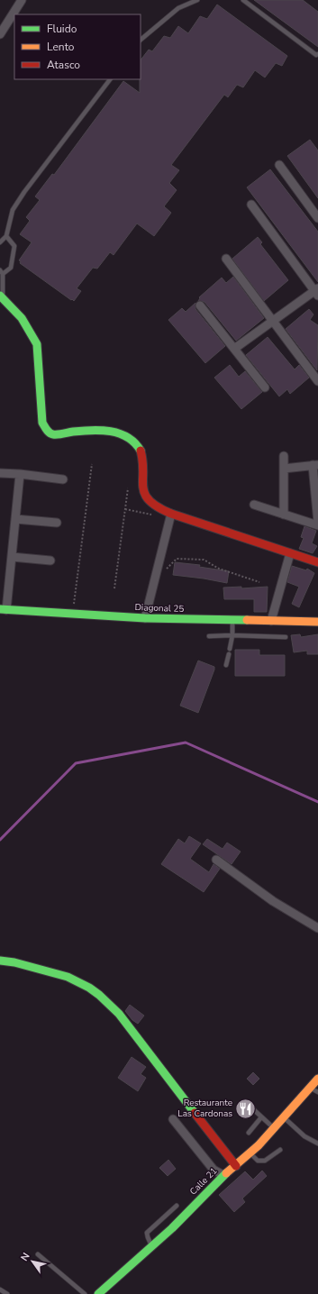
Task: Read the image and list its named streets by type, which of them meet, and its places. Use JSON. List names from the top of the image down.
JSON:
{
  "streets": {
    "street": ["Diagonal 25", "Calle 21"]
  },
  "places": {
    "restaurant": ["Restaurante Las Cardonas"]
  },
  "legend": ["Fluido", "Lento", "Atasco"],
  "north": "top left"
}
